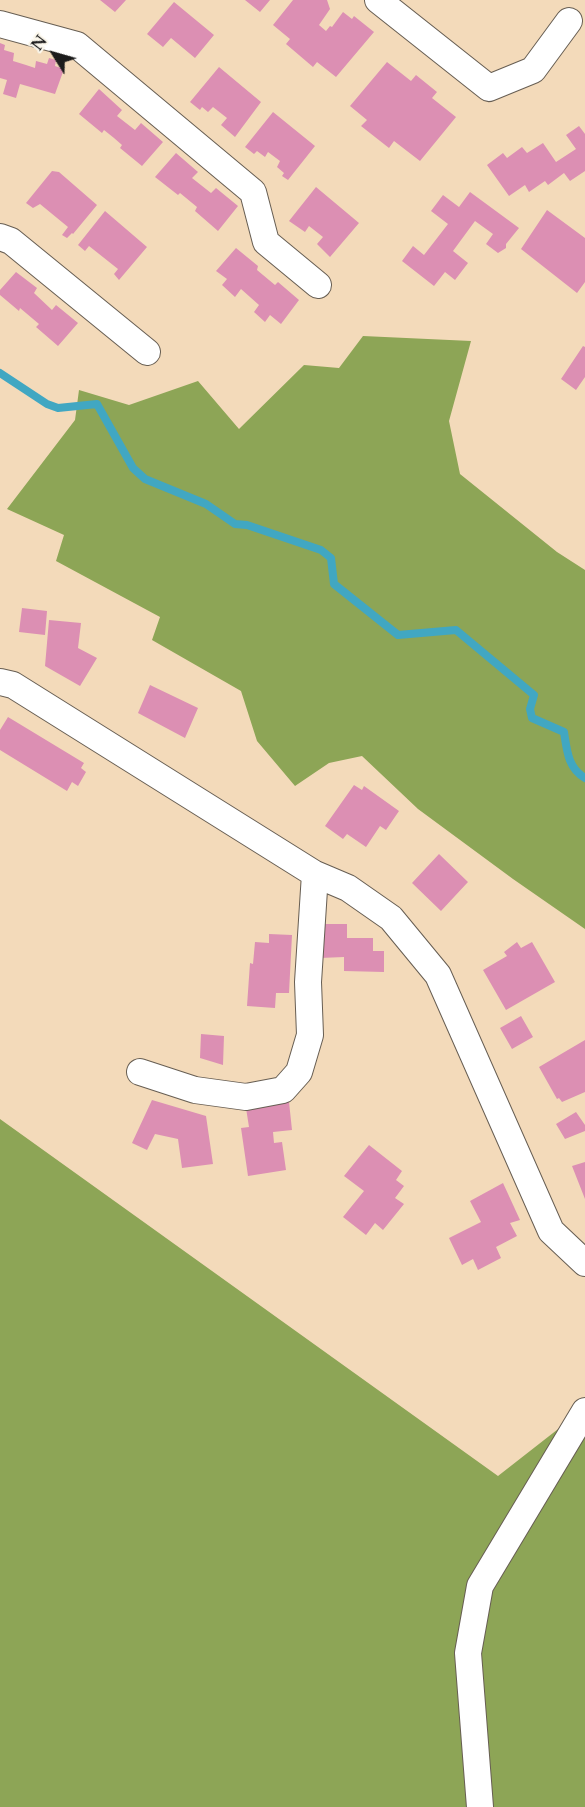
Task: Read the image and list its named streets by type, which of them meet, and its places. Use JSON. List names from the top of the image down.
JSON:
{
  "north": "top left"
}
